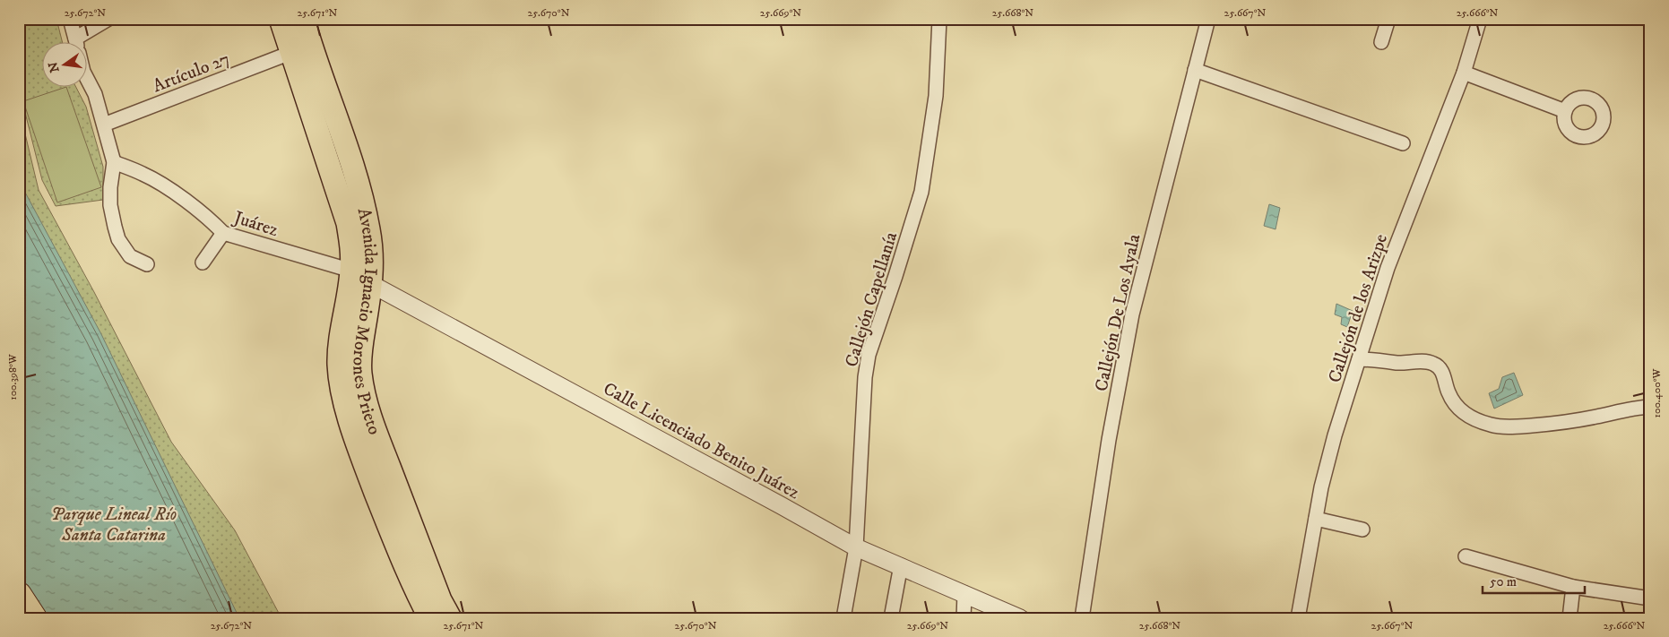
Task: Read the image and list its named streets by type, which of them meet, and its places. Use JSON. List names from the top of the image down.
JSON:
{
  "streets": {
    "main road": ["Avenida Ignacio Morones Prieto"],
    "street": [
      "Artículo 27",
      "Juárez",
      "Callejón Capellanía",
      "Callejón de los Arizpe",
      "Callejón De Los Ayala",
      "Calle Licenciado Benito Juárez"
    ]
  },
  "crossings": [
    ["Artículo 27", "Avenida Ignacio Morones Prieto"],
    ["Juárez", "Avenida Ignacio Morones Prieto"],
    ["Callejón Capellanía", "Calle Licenciado Benito Juárez"],
    ["Avenida Ignacio Morones Prieto", "Calle Licenciado Benito Juárez"]
  ],
  "parks": ["Parque Lineal Río Santa Catarina"],
  "scale_bar": "50 m",
  "north": "left",
  "coordinates": [
    "25.672°N",
    "25.671°N",
    "25.670°N",
    "25.669°N",
    "25.668°N",
    "25.667°N",
    "25.666°N",
    "100.398°W",
    "100.400°W"
  ]
}
